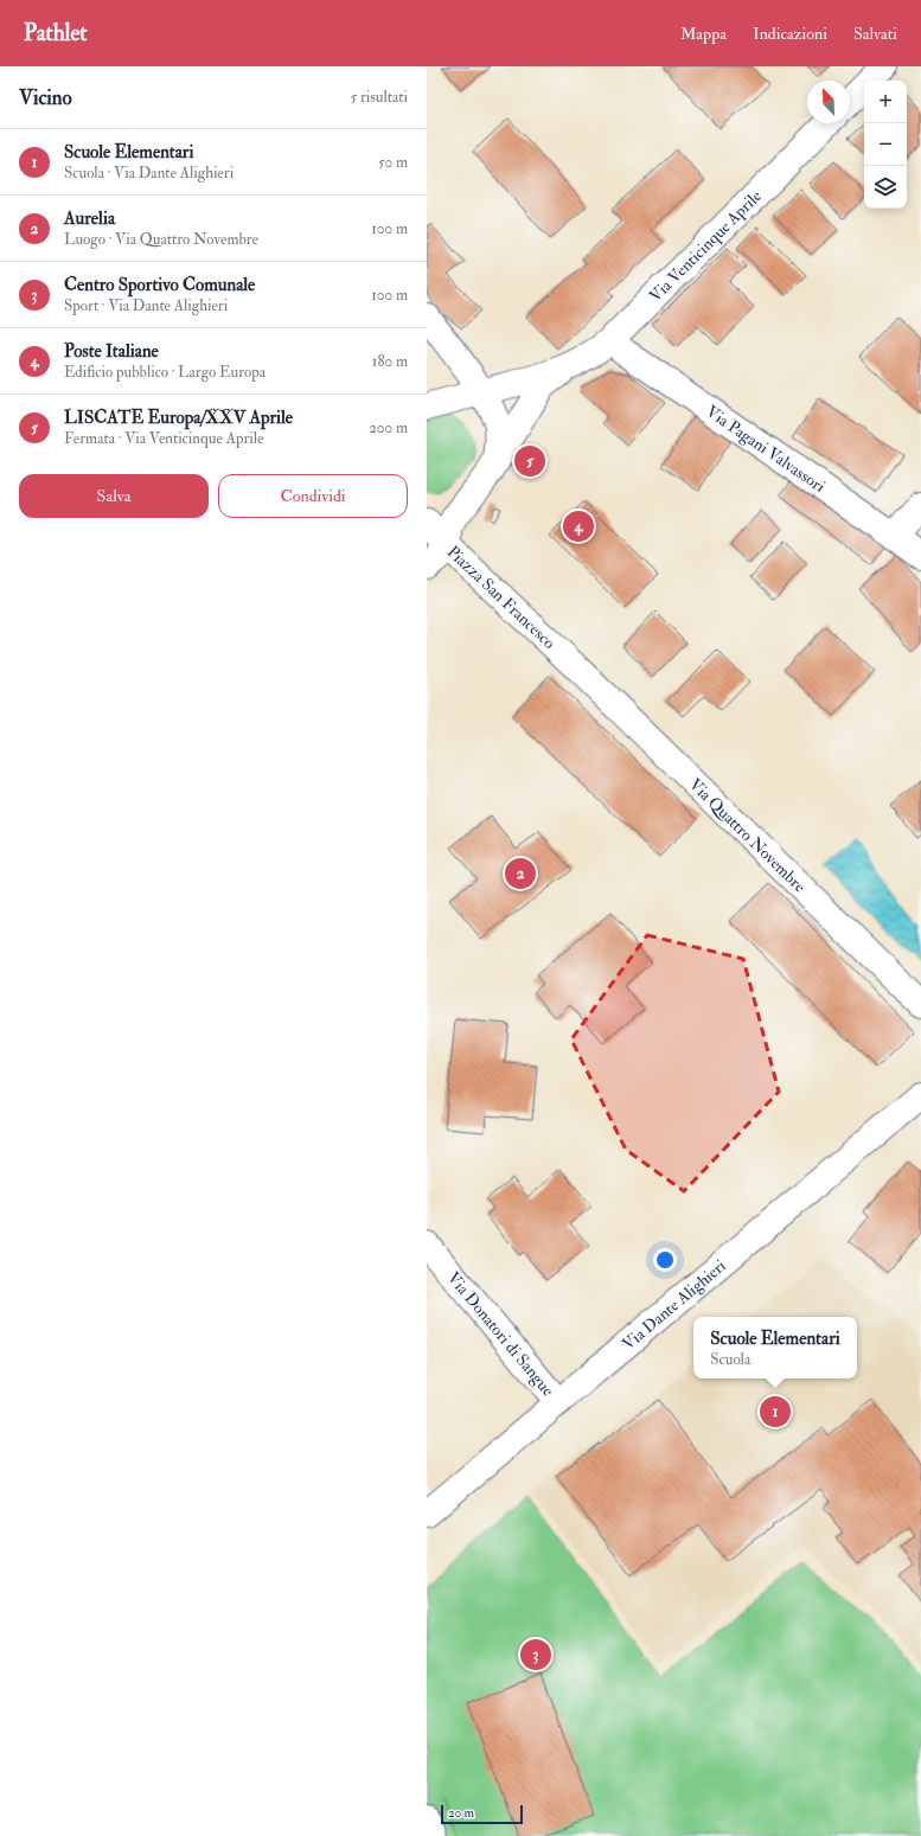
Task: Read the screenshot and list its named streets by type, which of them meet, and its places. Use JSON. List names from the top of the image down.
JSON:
{
  "streets": {
    "street": [
      "Via Venticinque Aprile",
      "Via Pagani Valvassori",
      "Piazza San Francesco",
      "Via Quattro Novembre",
      "Via Dante Alighieri",
      "Via Donatori di Sangue"
    ]
  },
  "crossings": [
    ["Via Venticinque Aprile", "Via Pagani Valvassori"],
    ["Via Venticinque Aprile", "Piazza San Francesco"],
    ["Piazza San Francesco", "Via Quattro Novembre"],
    ["Via Dante Alighieri", "Via Donatori di Sangue"]
  ],
  "scale_bar": "20 m",
  "north": "top left",
  "page": {
    "header": "Pathlet",
    "nav": ["Mappa", "Indicazioni", "Salvati"],
    "heading": ["Vicino", "5 risultati"],
    "map_buttons": ["+", "−"],
    "list": [
      {
        "mark": "1",
        "name": "Scuole Elementari",
        "note": "Scuola · Via Dante Alighieri",
        "value": "50 m"
      },
      {
        "mark": "2",
        "name": "Aurelia",
        "note": "Luogo · Via Quattro Novembre",
        "value": "100 m"
      },
      {
        "mark": "3",
        "name": "Centro Sportivo Comunale",
        "note": "Sport · Via Dante Alighieri",
        "value": "100 m"
      },
      {
        "mark": "4",
        "name": "Poste Italiane",
        "note": "Edificio pubblico · Largo Europa",
        "value": "180 m"
      },
      {
        "mark": "5",
        "name": "LISCATE Europa/XXV Aprile",
        "note": "Fermata · Via Venticinque Aprile",
        "value": "200 m"
      }
    ],
    "pins": [
      "5",
      "4",
      "2",
      "1",
      "3"
    ],
    "buttons": ["Salva", "Condividi"],
    "popup": ["Scuole Elementari", "Scuola"],
    "scale": "20 m"
  }
}
